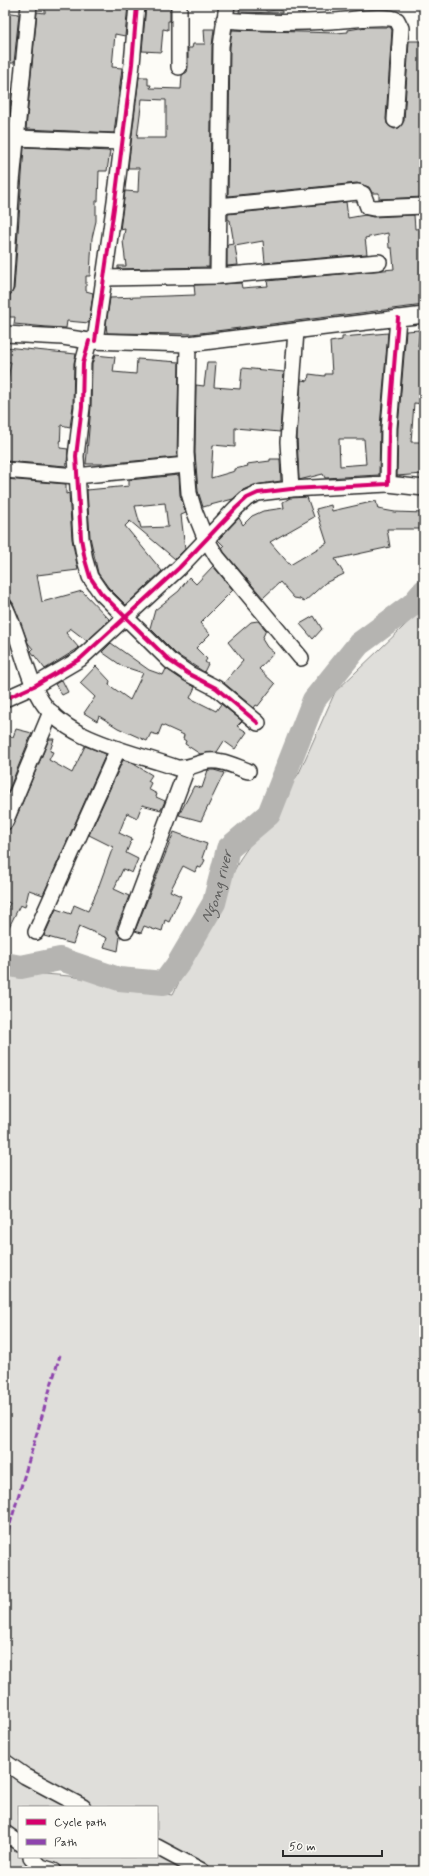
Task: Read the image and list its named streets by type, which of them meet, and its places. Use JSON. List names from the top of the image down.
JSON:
{
  "water": ["Ngong river"],
  "legend": ["Cycle path", "Path"],
  "scale_bar": "50 m"
}
